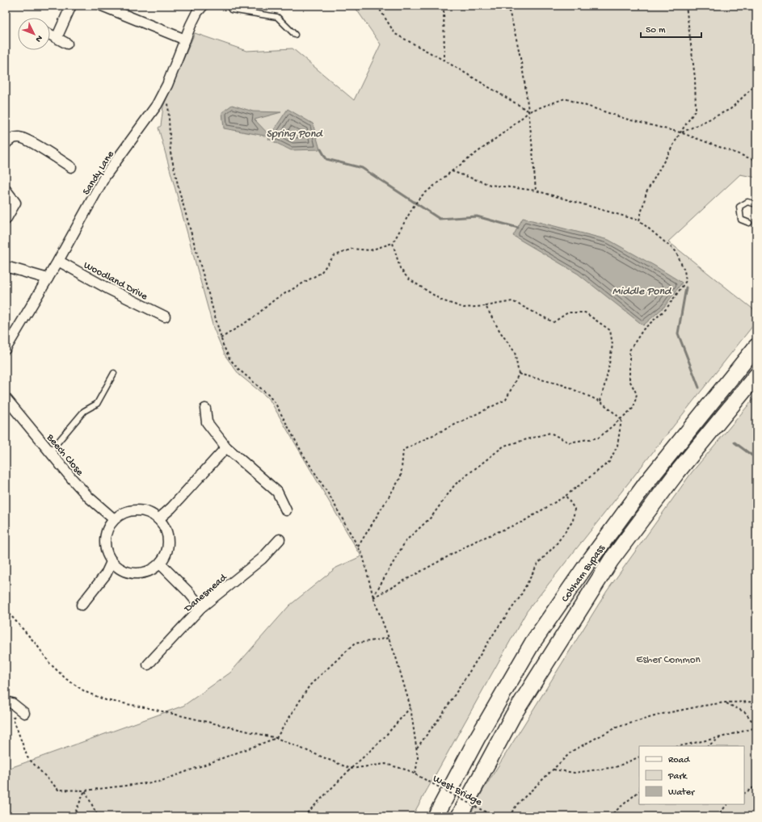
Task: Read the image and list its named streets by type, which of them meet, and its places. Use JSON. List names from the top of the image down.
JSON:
{
  "streets": {
    "highway": ["Cobham Bypass"],
    "street": [
      "Sandy Lane",
      "Woodland Drive",
      "Beech Close",
      "Danesmead"
    ],
    "path": ["West Bridge"]
  },
  "crossings": [
    ["Sandy Lane", "Woodland Drive"]
  ],
  "water": ["Spring Pond", "Middle Pond"],
  "parks": ["Esher Common"],
  "legend": ["Road", "Park", "Water"],
  "scale_bar": "50 m",
  "north": "bottom right"
}
